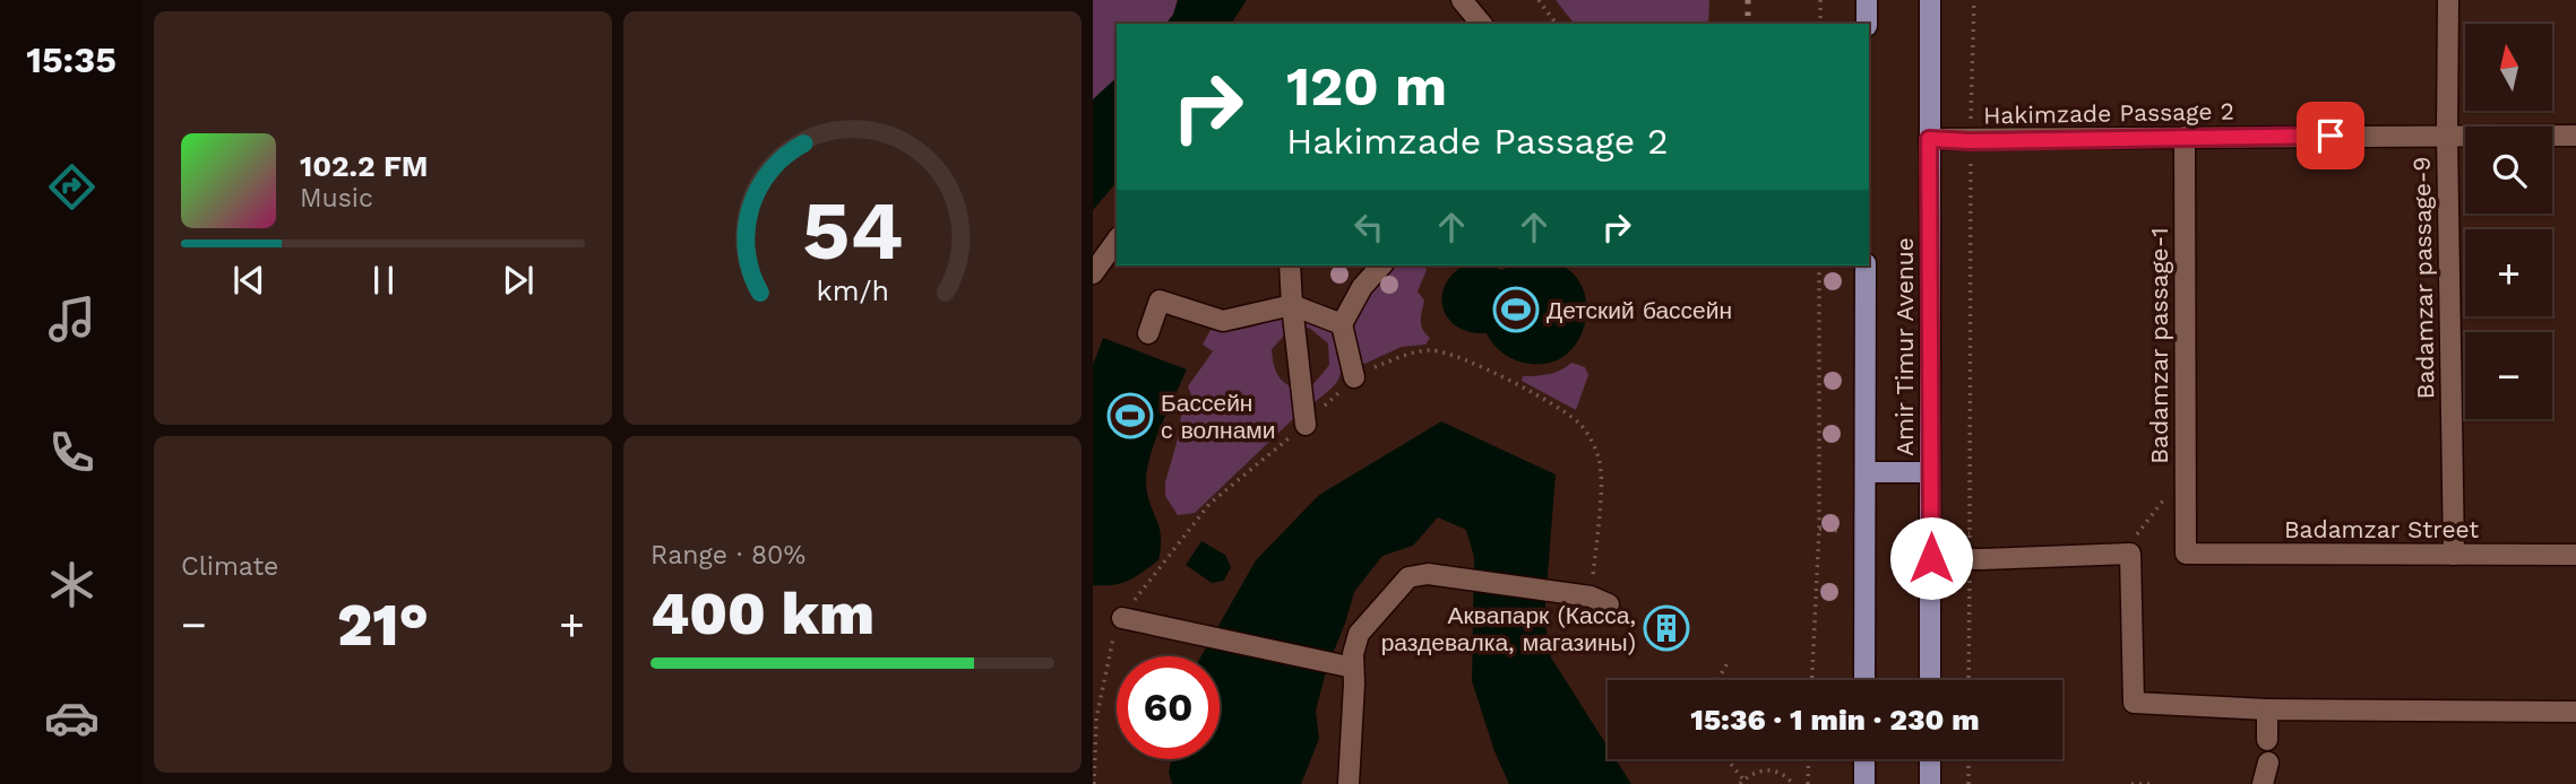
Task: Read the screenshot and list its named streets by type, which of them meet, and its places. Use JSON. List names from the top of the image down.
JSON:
{
  "streets": {
    "main road": ["Amir Timur Avenue"],
    "street": [
      "Hakimzade Passage 2",
      "Badamzar passage-9",
      "Badamzar passage-1",
      "Badamzar Street"
    ]
  },
  "crossings": [
    ["Hakimzade Passage 2", "Badamzar passage-9"],
    ["Hakimzade Passage 2", "Badamzar passage-1"],
    ["Hakimzade Passage 2", "Amir Timur Avenue"],
    ["Badamzar passage-9", "Badamzar Street"],
    ["Badamzar passage-1", "Badamzar Street"]
  ],
  "places": {
    "sports": ["Детский бассейн", "Бассейн с волнами"],
    "building": ["Аквапарк (Касса, раздевалка, магазины)"]
  },
  "north": "top",
  "page": {
    "tabs": "15:35",
    "map_buttons": ["+", "−"],
    "turn": ["120 m", "Hakimzade Passage 2"],
    "song": ["102.2 FM", "Music"],
    "tile": [
      "Climate",
      ["Range · 80%", "400 km"]
    ],
    "heat": ["−", "21°", "+"],
    "limit": "60",
    "trip": "15:36 · 1 min · 230 m",
    "gauge": ["54", "km/h"]
  }
}
